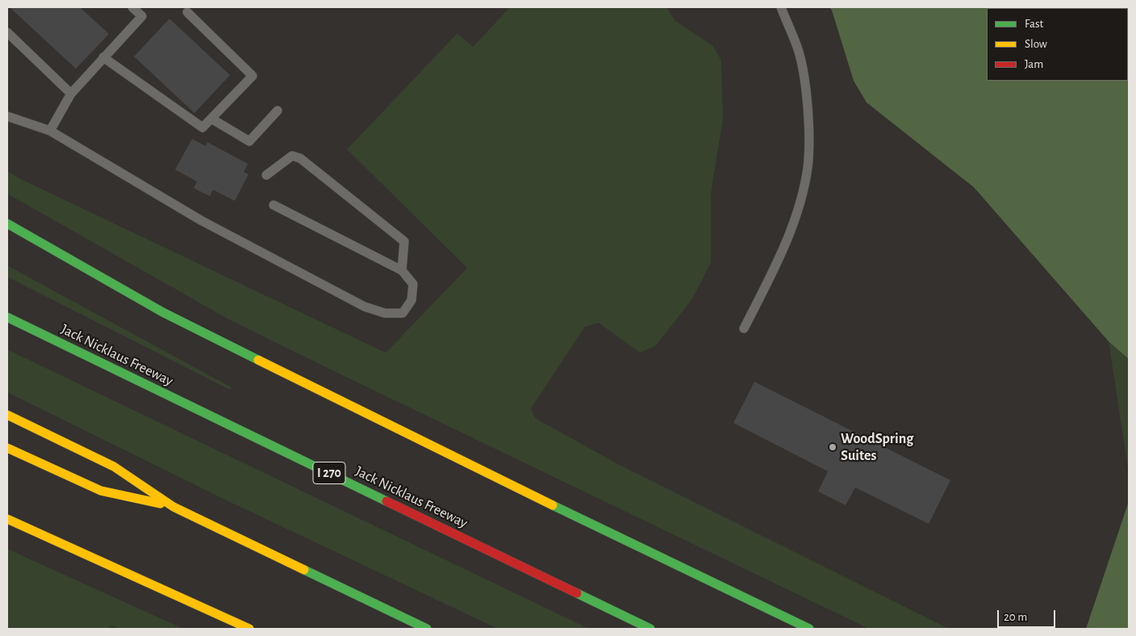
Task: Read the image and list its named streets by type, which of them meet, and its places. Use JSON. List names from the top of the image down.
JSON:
{
  "streets": {
    "highway": ["Jack Nicklaus Freeway", "I 270"]
  },
  "places": ["WoodSpring Suites"],
  "legend": ["Fast", "Slow", "Jam"],
  "scale_bar": "20 m"
}
